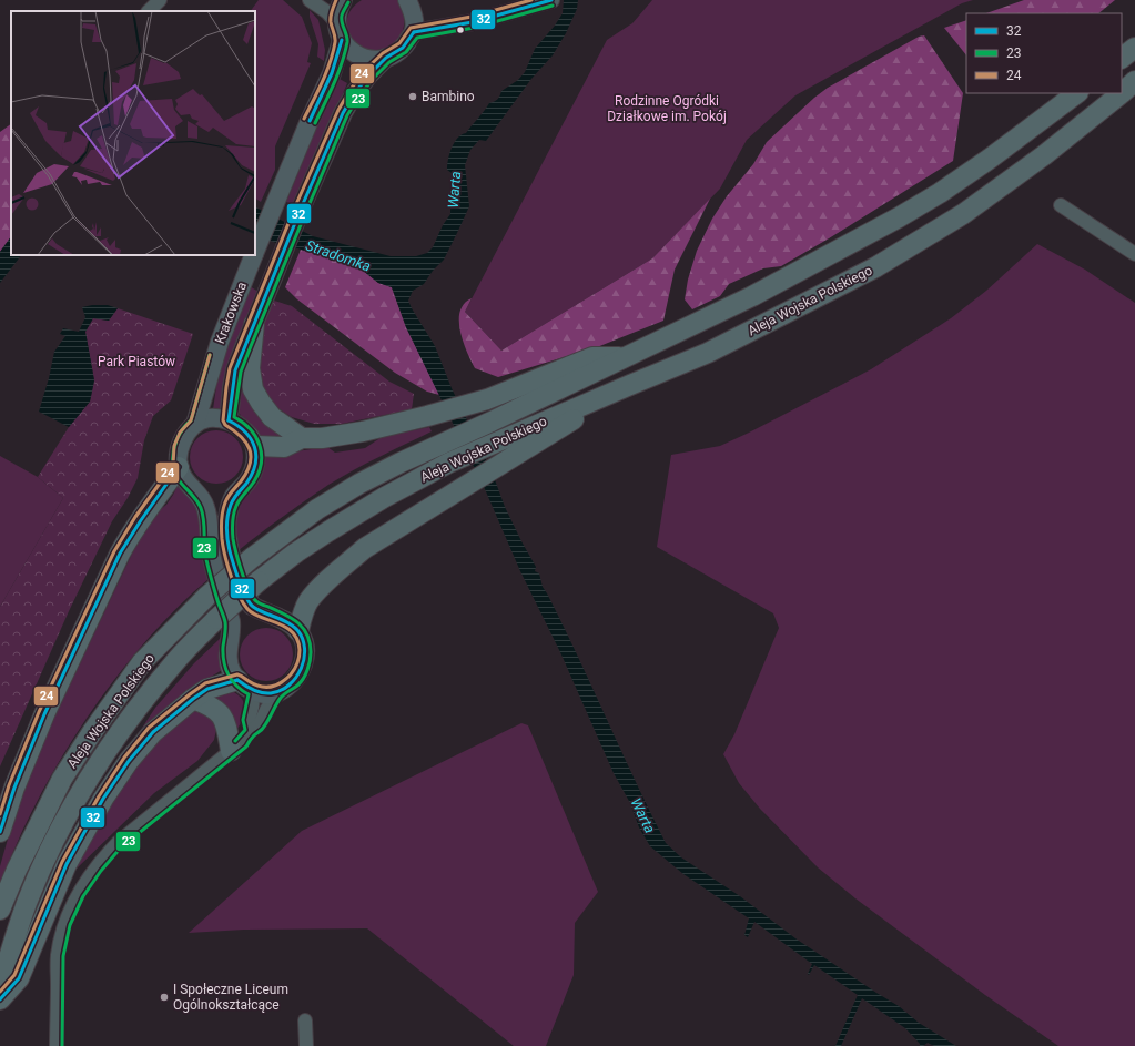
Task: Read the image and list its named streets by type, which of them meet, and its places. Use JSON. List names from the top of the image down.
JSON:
{
  "streets": {
    "main road": ["Aleja Wojska Polskiego", "Krakowska"]
  },
  "water": ["Warta", "Stradomka"],
  "parks": ["Rodzinne Ogródki Działkowe im. Pokój", "Park Piastów"],
  "places": ["Bambino", "I Społeczne Liceum Ogólnokształcące"],
  "lines": ["transit line 32", "transit line 24", "transit line 23"],
  "legend": ["32", "23", "24"]
}
